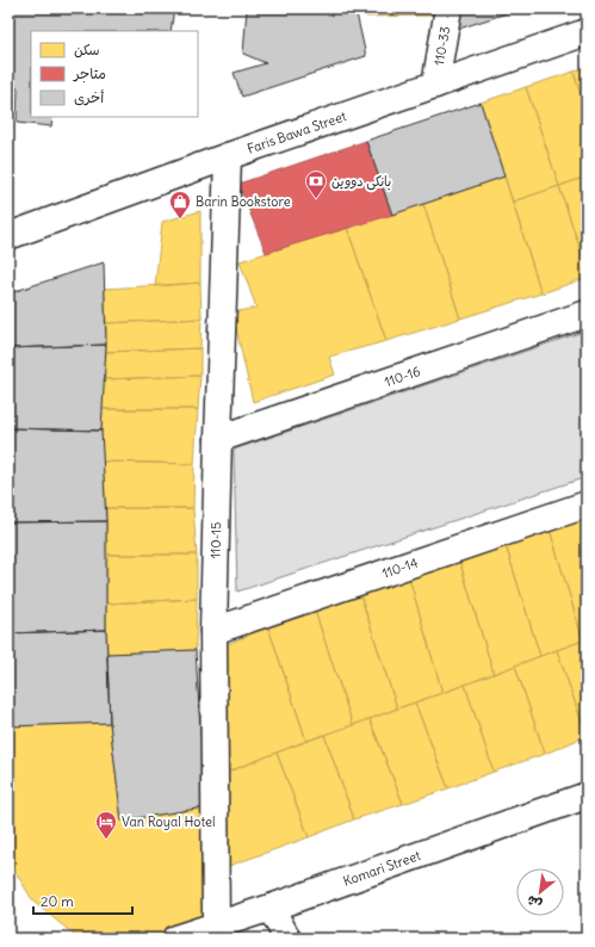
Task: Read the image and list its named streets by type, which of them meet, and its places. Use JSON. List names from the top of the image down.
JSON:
{
  "streets": {
    "street": [
      "110-33",
      "Faris Bawa Street",
      "110-16",
      "110-15",
      "110-14",
      "Komari Street"
    ]
  },
  "crossings": [
    ["110-33", "Faris Bawa Street"],
    ["Faris Bawa Street", "110-15"],
    ["110-16", "110-15"],
    ["110-15", "110-14"],
    ["110-15", "Komari Street"]
  ],
  "places": {
    "bank": ["بانکی دووین"],
    "shop": ["Barin Bookstore"],
    "hotel": ["Van Royal Hotel"]
  },
  "legend": ["سكن", "متاجر", "أخرى"],
  "scale_bar": "20 m",
  "north": "bottom left"
}
